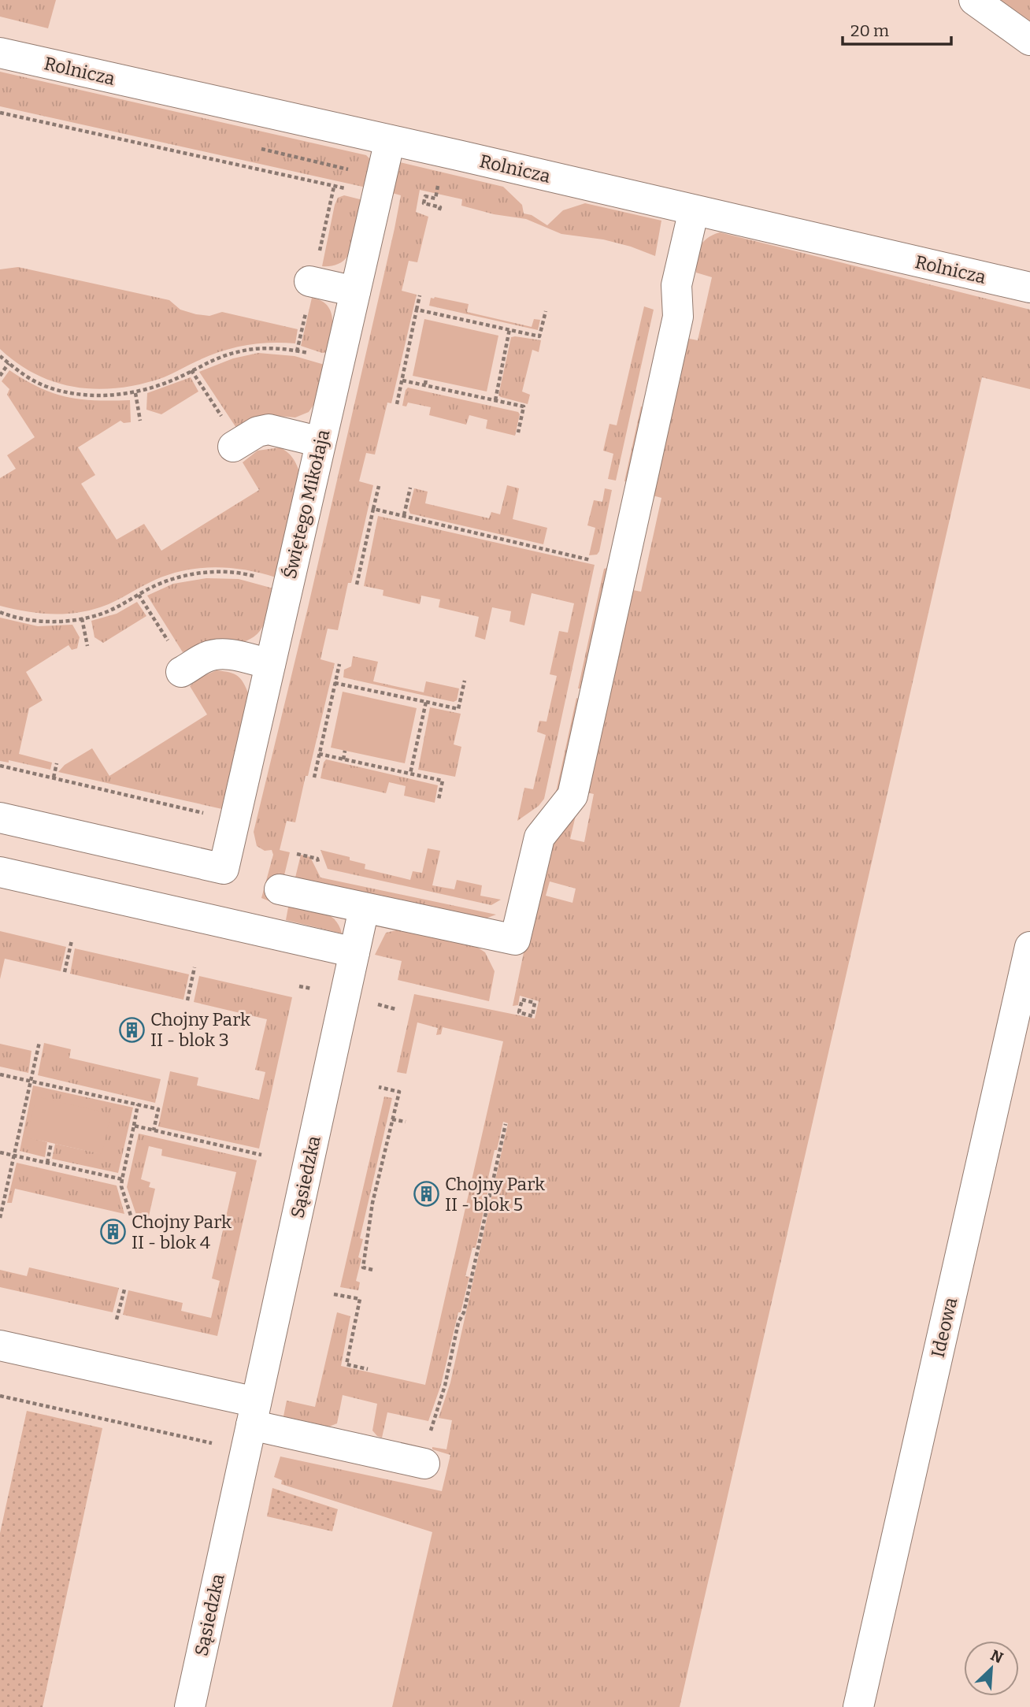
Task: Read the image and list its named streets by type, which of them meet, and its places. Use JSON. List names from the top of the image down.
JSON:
{
  "streets": {
    "street": [
      "Rolnicza",
      "Świętego Mikołaja",
      "Sąsiedzka",
      "Ideowa"
    ]
  },
  "crossings": [
    ["Rolnicza", "Świętego Mikołaja"]
  ],
  "places": {
    "building": ["Chojny Park II - blok 3", "Chojny Park II - blok 5", "Chojny Park II - blok 4"]
  },
  "scale_bar": "20 m",
  "north": "top right"
}
